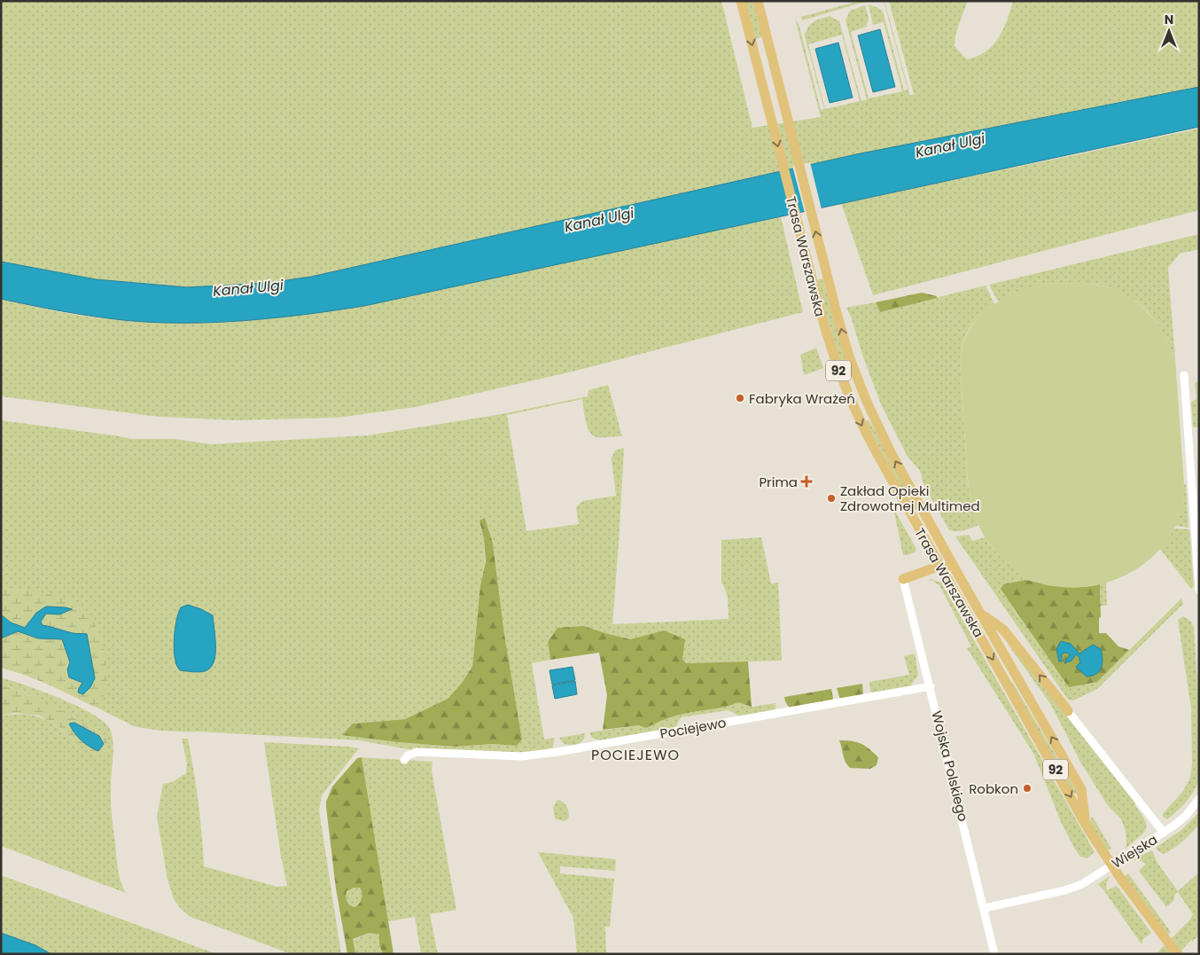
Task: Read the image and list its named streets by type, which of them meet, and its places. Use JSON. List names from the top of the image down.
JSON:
{
  "streets": {
    "main road": ["Trasa Warszawska", "92"],
    "street": ["Pociejewo", "Wojska Polskiego", "Wiejska"]
  },
  "crossings": [
    ["Pociejewo", "Wojska Polskiego"],
    ["Wojska Polskiego", "Wiejska"]
  ],
  "districts": ["POCIEJEWO"],
  "water": ["Kanał Ulgi"],
  "places": {
    "other": ["Fabryka Wrażeń", "Zakład Opieki Zdrowotnej Multimed", "Robkon"],
    "health": ["Prima"]
  },
  "north": "top"
}
